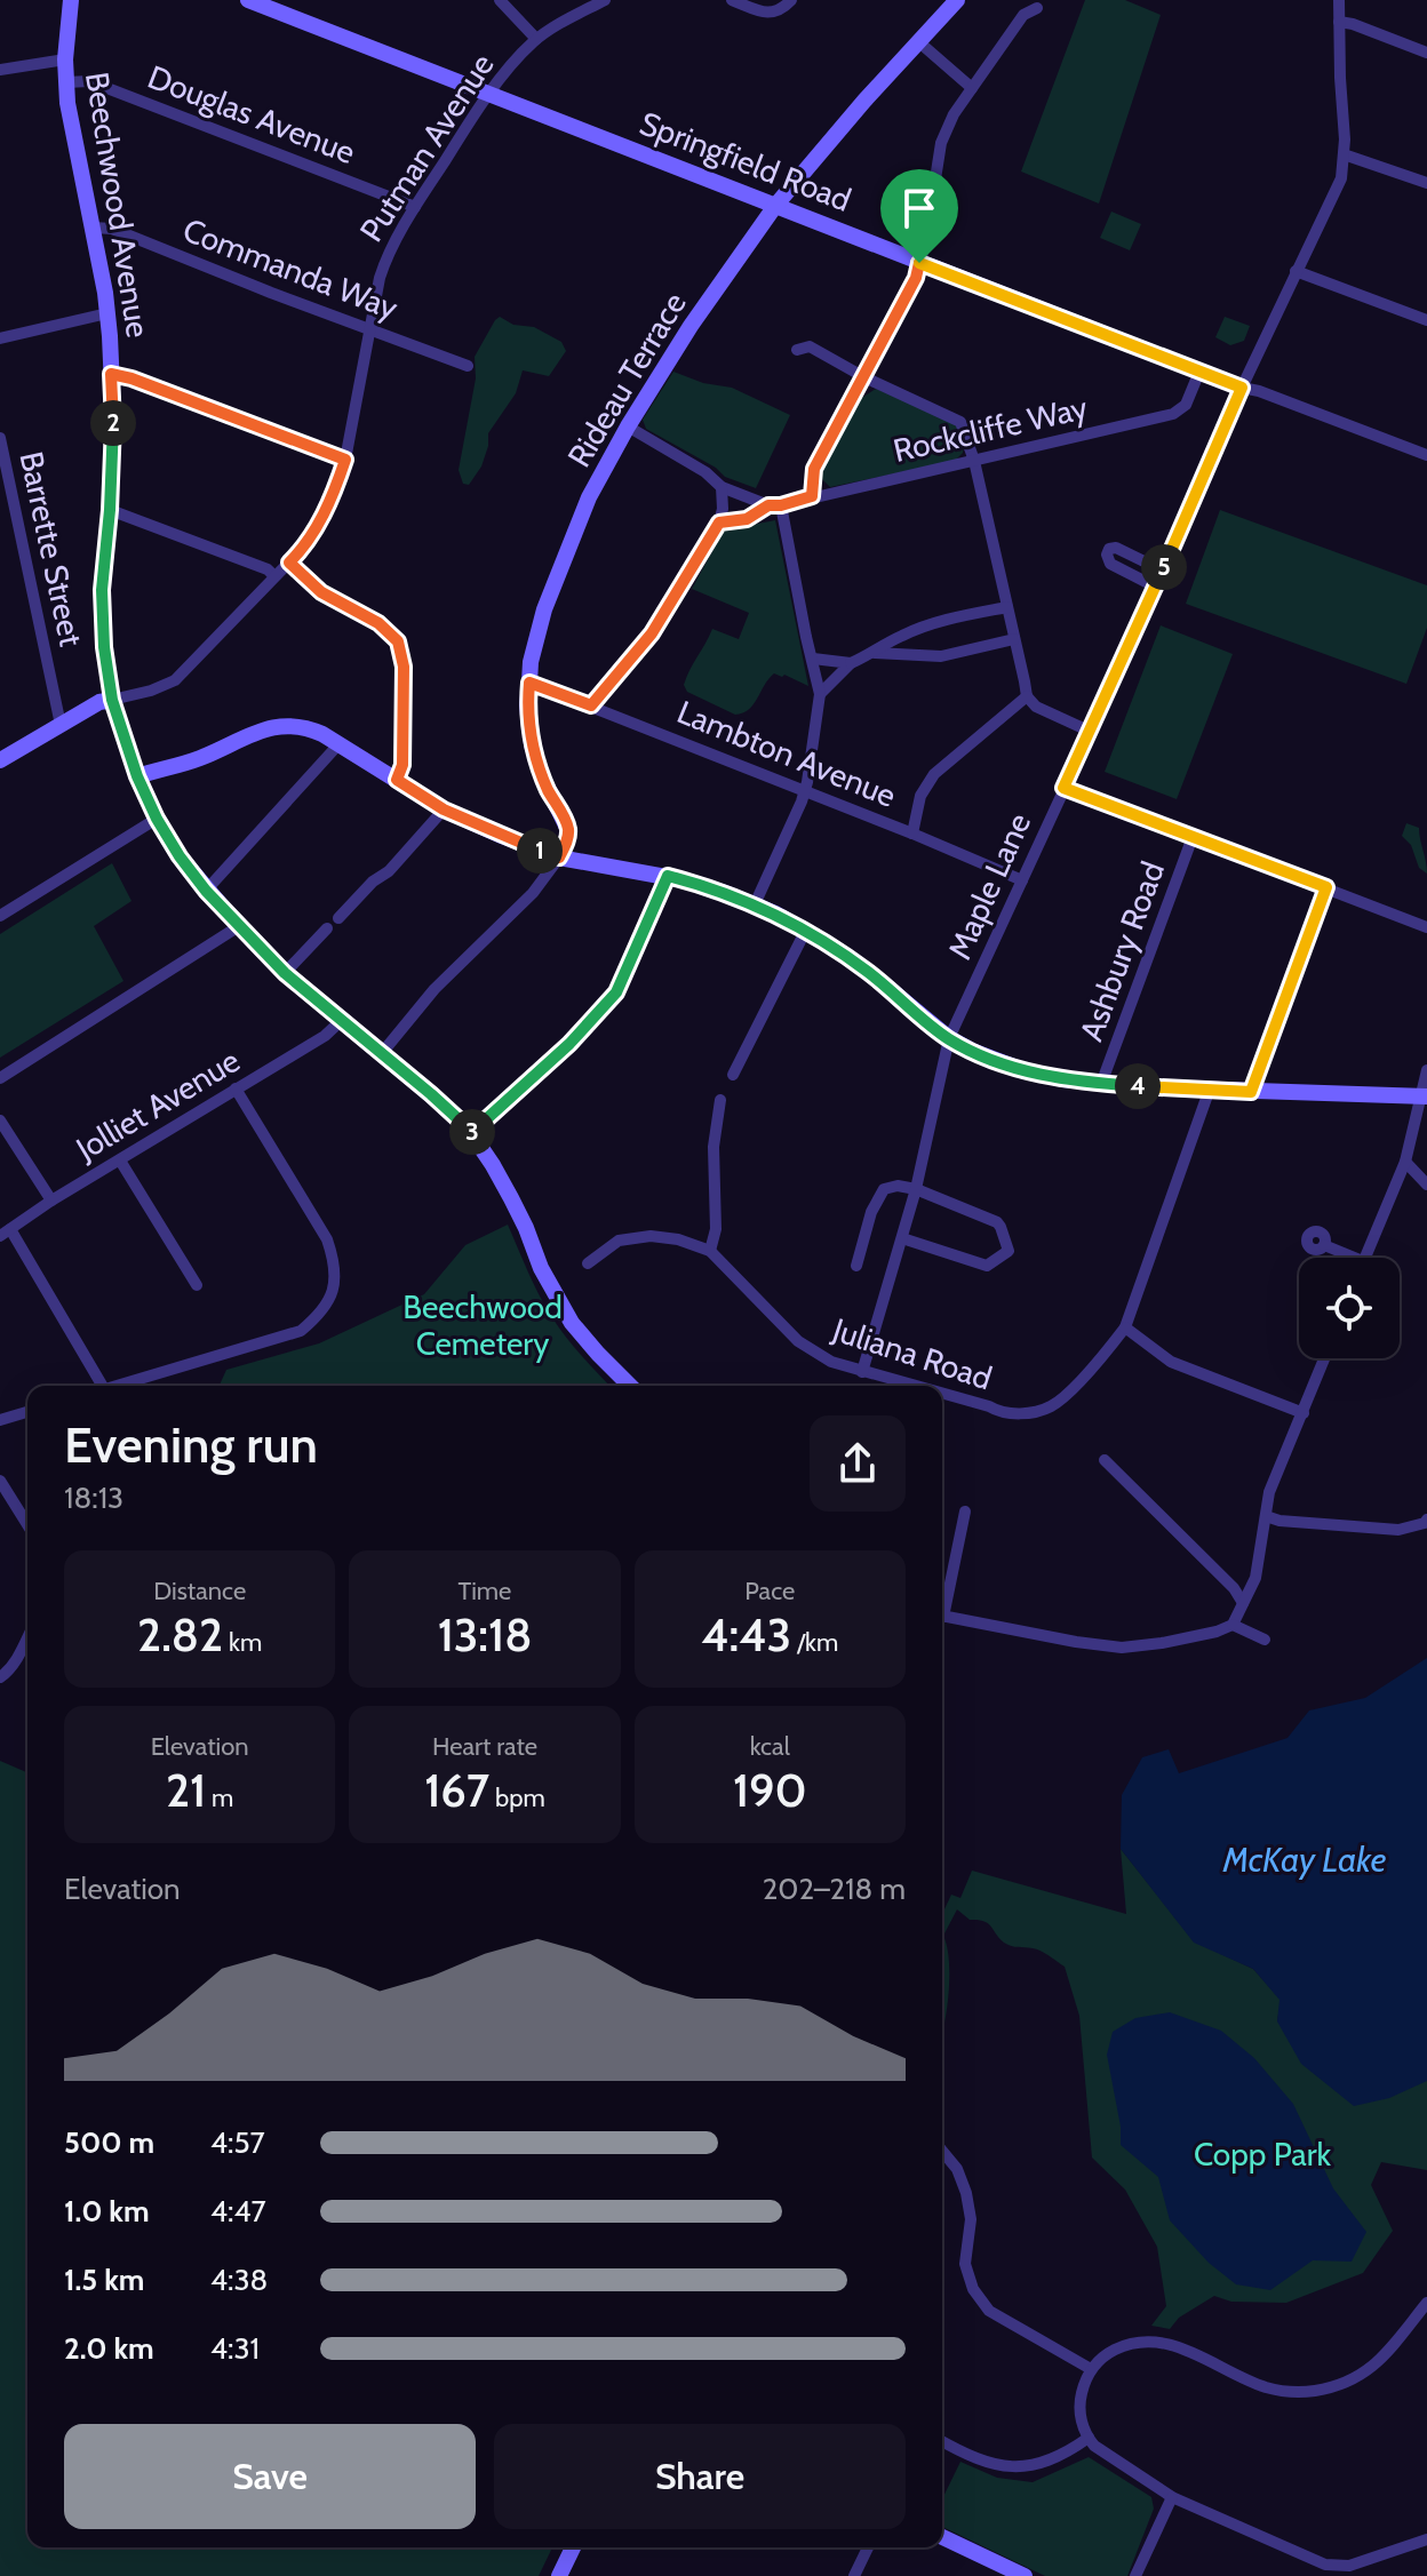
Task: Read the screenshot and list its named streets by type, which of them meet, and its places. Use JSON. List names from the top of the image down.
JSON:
{
  "streets": {
    "street": [
      "Douglas Avenue",
      "Putman Avenue",
      "Springfield Road",
      "Beechwood Avenue",
      "Commanda Way",
      "Rideau Terrace",
      "Rockcliffe Way",
      "Barrette Street",
      "Lambton Avenue",
      "Maple Lane",
      "Ashbury Road",
      "Jolliet Avenue",
      "Juliana Road"
    ]
  },
  "crossings": [
    ["Douglas Avenue", "Putman Avenue"],
    ["Douglas Avenue", "Beechwood Avenue"],
    ["Putman Avenue", "Springfield Road"],
    ["Putman Avenue", "Beechwood Avenue"],
    ["Putman Avenue", "Commanda Way"],
    ["Springfield Road", "Rideau Terrace"],
    ["Springfield Road", "Rockcliffe Way"],
    ["Springfield Road", "Maple Lane"],
    ["Beechwood Avenue", "Commanda Way"],
    ["Beechwood Avenue", "Jolliet Avenue"],
    ["Rideau Terrace", "Lambton Avenue"],
    ["Lambton Avenue", "Maple Lane"],
    ["Maple Lane", "Juliana Road"]
  ],
  "water": ["McKay Lake"],
  "parks": ["Beechwood Cemetery", "Copp Park"],
  "page": {
    "pins": [
      "2",
      "5",
      "1",
      "4",
      "3"
    ],
    "heading": ["Evening run", "18:13"],
    "stats": [
      ["Distance", "2.82 km"],
      ["Time", "13:18"],
      ["Pace", "4:43 /km"],
      ["Elevation", "21 m"],
      ["Heart rate", "167 bpm"],
      ["kcal", "190"]
    ],
    "chart": ["Elevation", "202–218 m"],
    "list": [
      {
        "name": "500 m",
        "note": "4:57"
      },
      {
        "name": "1.0 km",
        "note": "4:47"
      },
      {
        "name": "1.5 km",
        "note": "4:38"
      },
      {
        "name": "2.0 km",
        "note": "4:31"
      }
    ],
    "buttons": ["Save", "Share"]
  }
}
